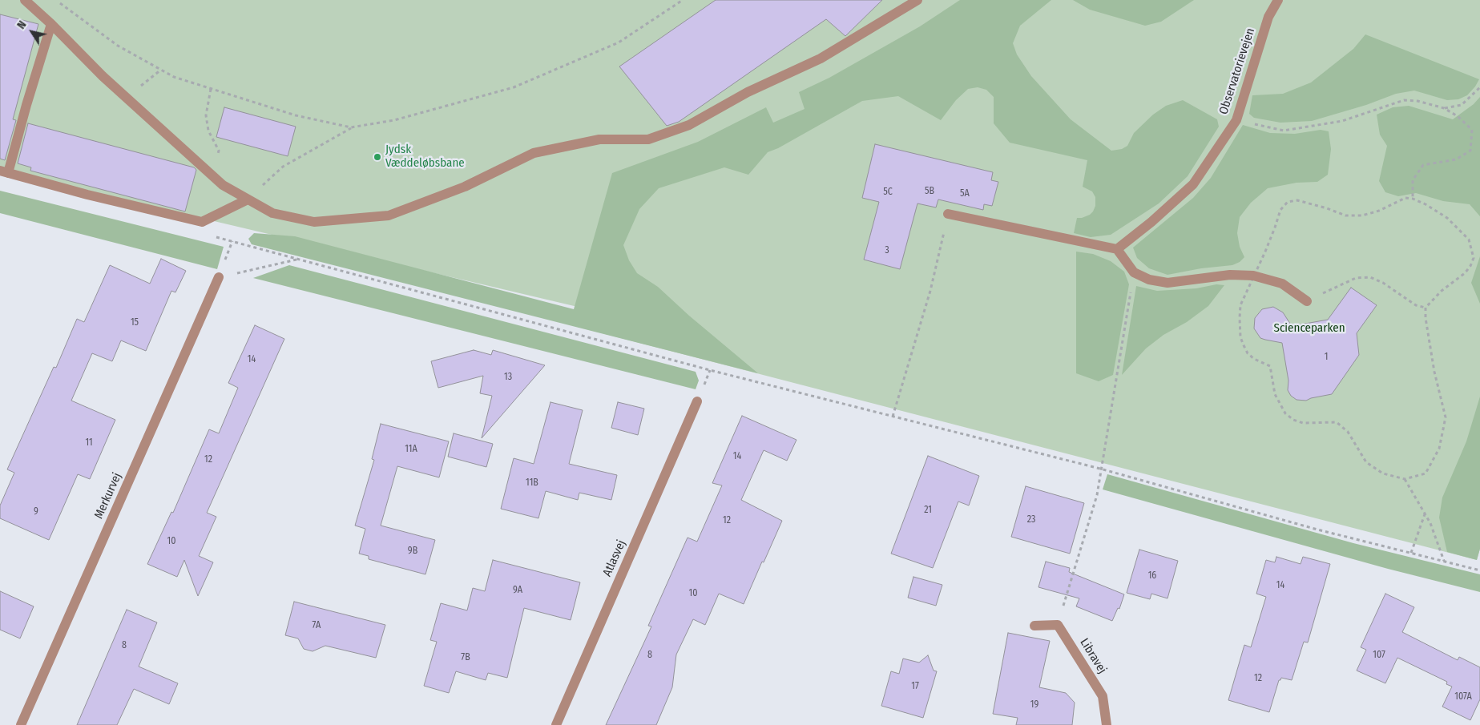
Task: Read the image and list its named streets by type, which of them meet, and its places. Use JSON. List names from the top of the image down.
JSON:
{
  "streets": {
    "street": [
      "Observatorievejen",
      "Merkurvej",
      "Atlasvej",
      "Libravej"
    ]
  },
  "parks": ["Scienceparken"],
  "places": ["Jydsk Væddeløbsbane"],
  "house_numbers": [
    "5B",
    "5C",
    "5A",
    "3",
    "15",
    "1",
    "14",
    "13",
    "11",
    "11A",
    "14",
    "12",
    "11B",
    "21",
    "9",
    "23",
    "12",
    "10",
    "9B",
    "16",
    "14",
    "9A",
    "10",
    "7A",
    "8",
    "8",
    "107",
    "7B",
    "12",
    "17",
    "107A",
    "19"
  ],
  "north": "top left"
}
